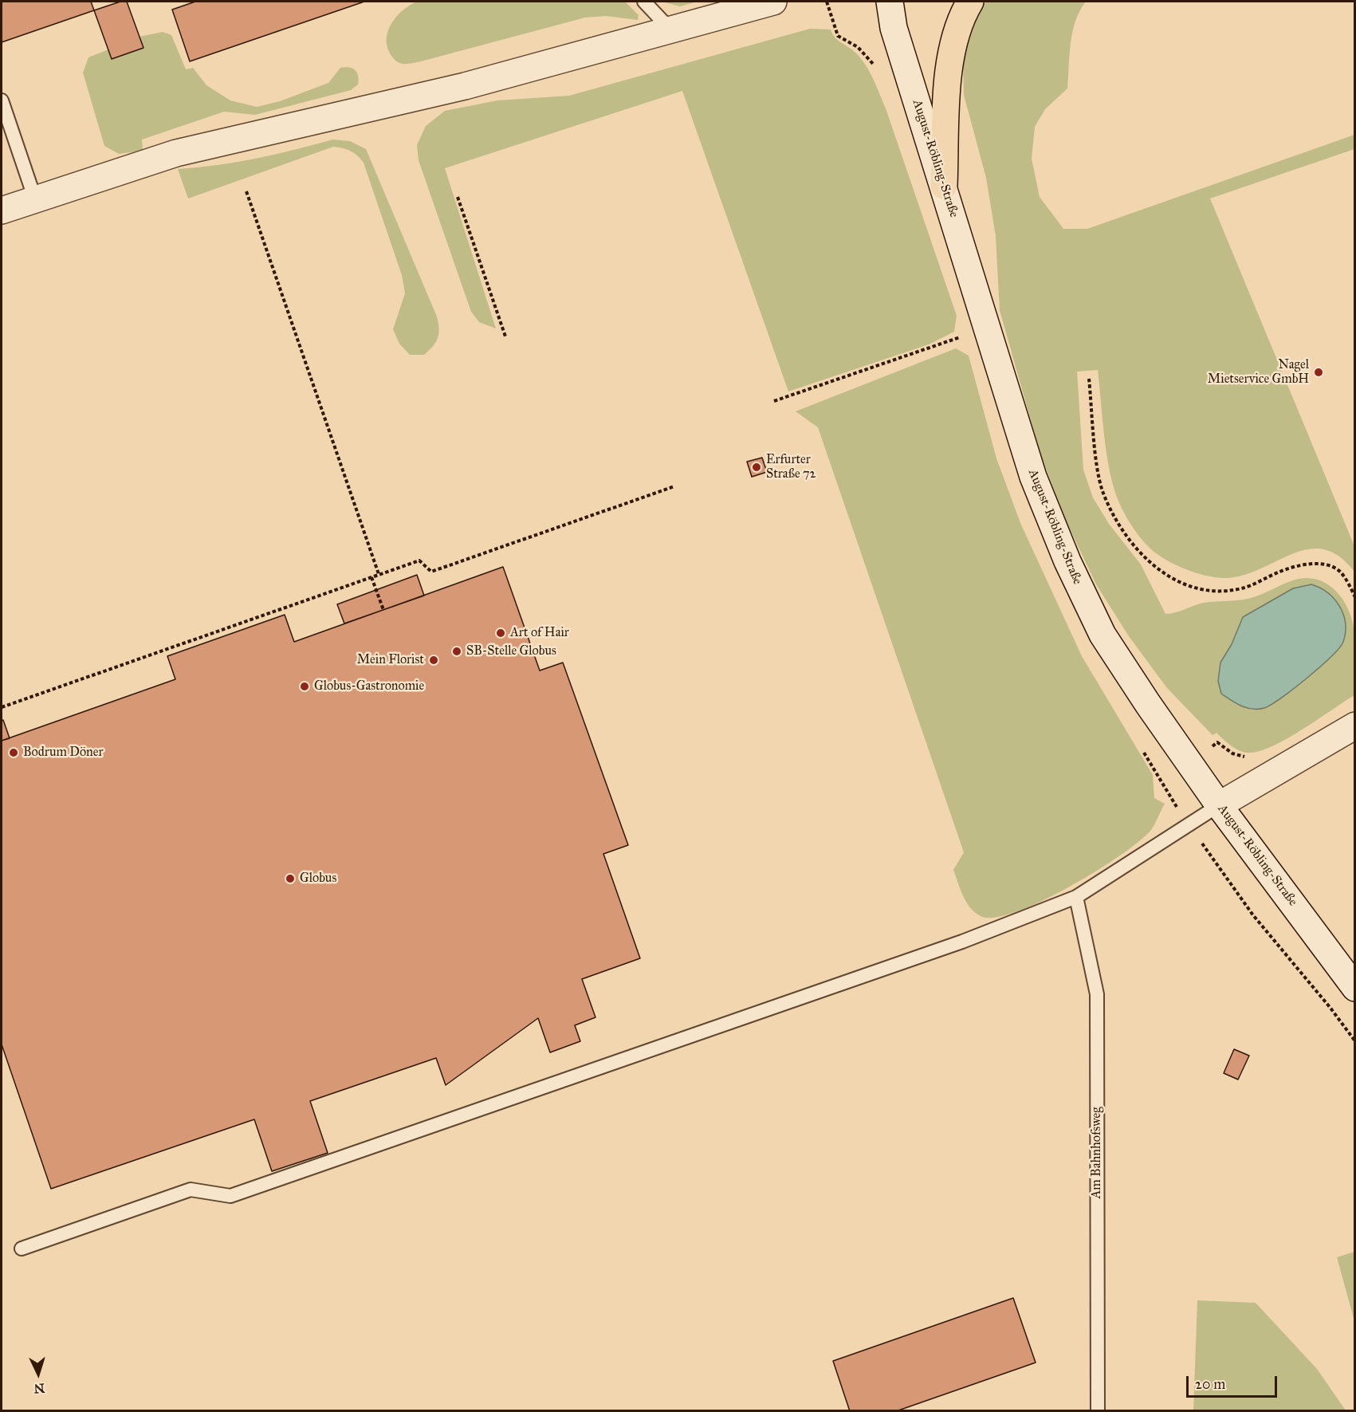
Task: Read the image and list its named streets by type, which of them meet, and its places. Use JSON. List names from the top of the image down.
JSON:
{
  "streets": {
    "street": ["August-Röbling-Straße"],
    "lane": ["Am Bahnhofsweg"]
  },
  "places": [
    "Nagel Mietservice GmbH",
    "Erfurter Straße 72",
    "Art of Hair",
    "SB-Stelle Globus",
    "Mein Florist",
    "Globus-Gastronomie",
    "Bodrum Döner",
    "Globus"
  ],
  "scale_bar": "20 m",
  "north": "bottom"
}
